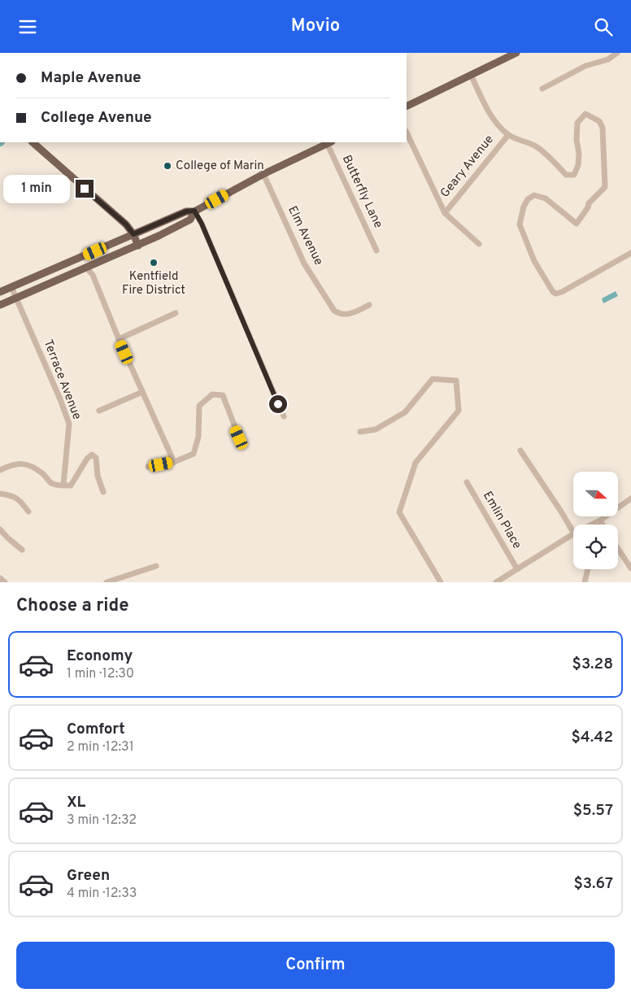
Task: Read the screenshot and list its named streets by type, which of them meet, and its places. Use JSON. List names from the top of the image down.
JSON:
{
  "streets": {
    "street": [
      "Geary Avenue",
      "Butterfly Lane",
      "Elm Avenue",
      "Terrace Avenue",
      "Emlin Place"
    ]
  },
  "places": ["College of Marin", "Kentfield Fire District"],
  "north": "right",
  "page": {
    "header": "Movio",
    "banner": ["Maple Avenue", "College Avenue"],
    "bubble": "1 min",
    "heading": "Choose a ride",
    "list": [
      {
        "name": "Economy",
        "note": "1 min · 12:30",
        "value": "$3.28"
      },
      {
        "name": "Comfort",
        "note": "2 min · 12:31",
        "value": "$4.42"
      },
      {
        "name": "XL",
        "note": "3 min · 12:32",
        "value": "$5.57"
      },
      {
        "name": "Green",
        "note": "4 min · 12:33",
        "value": "$3.67"
      }
    ],
    "buttons": "Confirm"
  }
}
